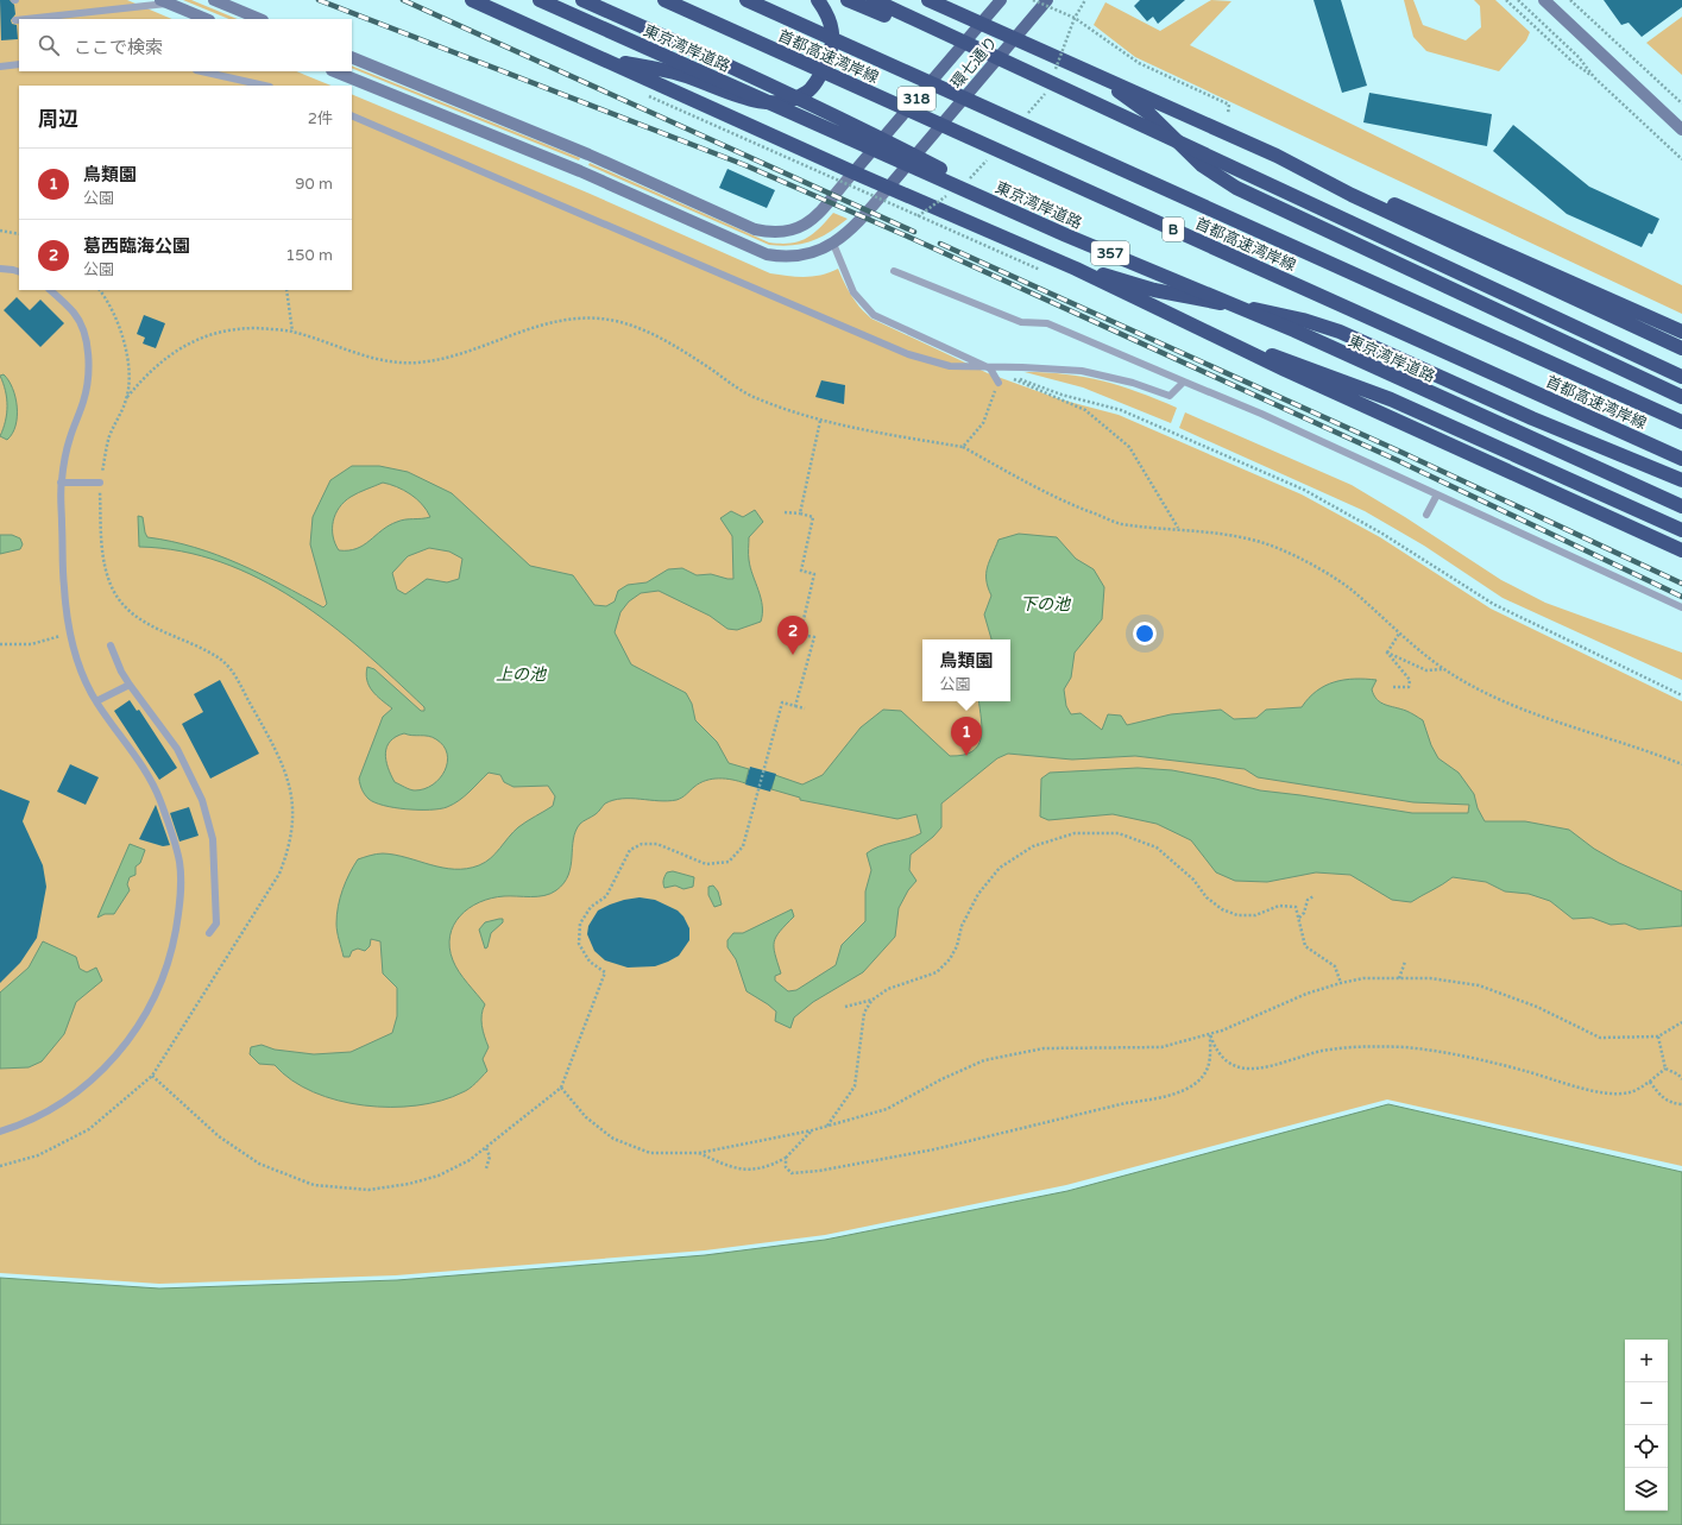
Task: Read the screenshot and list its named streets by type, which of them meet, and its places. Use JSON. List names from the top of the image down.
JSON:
{
  "streets": {
    "highway": [
      "東京湾岸道路",
      "首都高速湾岸線",
      "B",
      "357"
    ],
    "main road": ["環七通り", "318"]
  },
  "water": ["下の池", "上の池"],
  "page": {
    "search": "ここで検索",
    "heading": ["周辺", "2件"],
    "list": [
      {
        "mark": "1",
        "name": "鳥類園",
        "note": "公園",
        "value": "90 m"
      },
      {
        "mark": "2",
        "name": "葛西臨海公園",
        "note": "公園",
        "value": "150 m"
      }
    ],
    "pins": ["2", "1"],
    "popup": ["鳥類園", "公園"],
    "map_buttons": ["+", "−"]
  }
}
